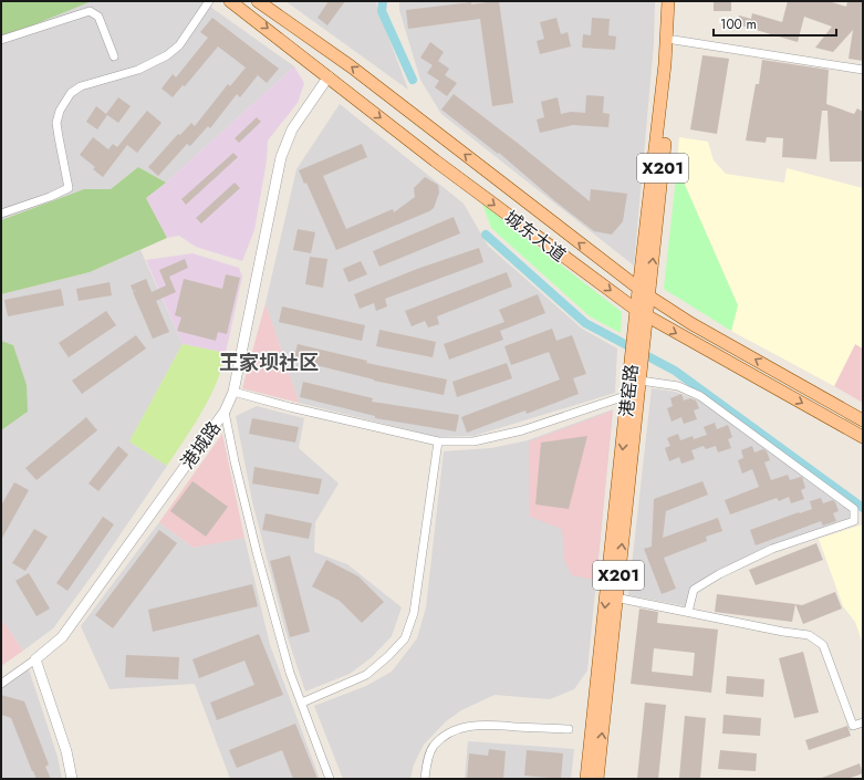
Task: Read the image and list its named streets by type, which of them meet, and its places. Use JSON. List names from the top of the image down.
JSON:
{
  "streets": {
    "main road": ["X201", "城东大道", "港窑路"],
    "street": ["港城路"]
  },
  "crossings": [
    ["城东大道", "港窑路"],
    ["城东大道", "港城路"]
  ],
  "districts": ["王家坝社区"],
  "scale_bar": "100 m"
}
